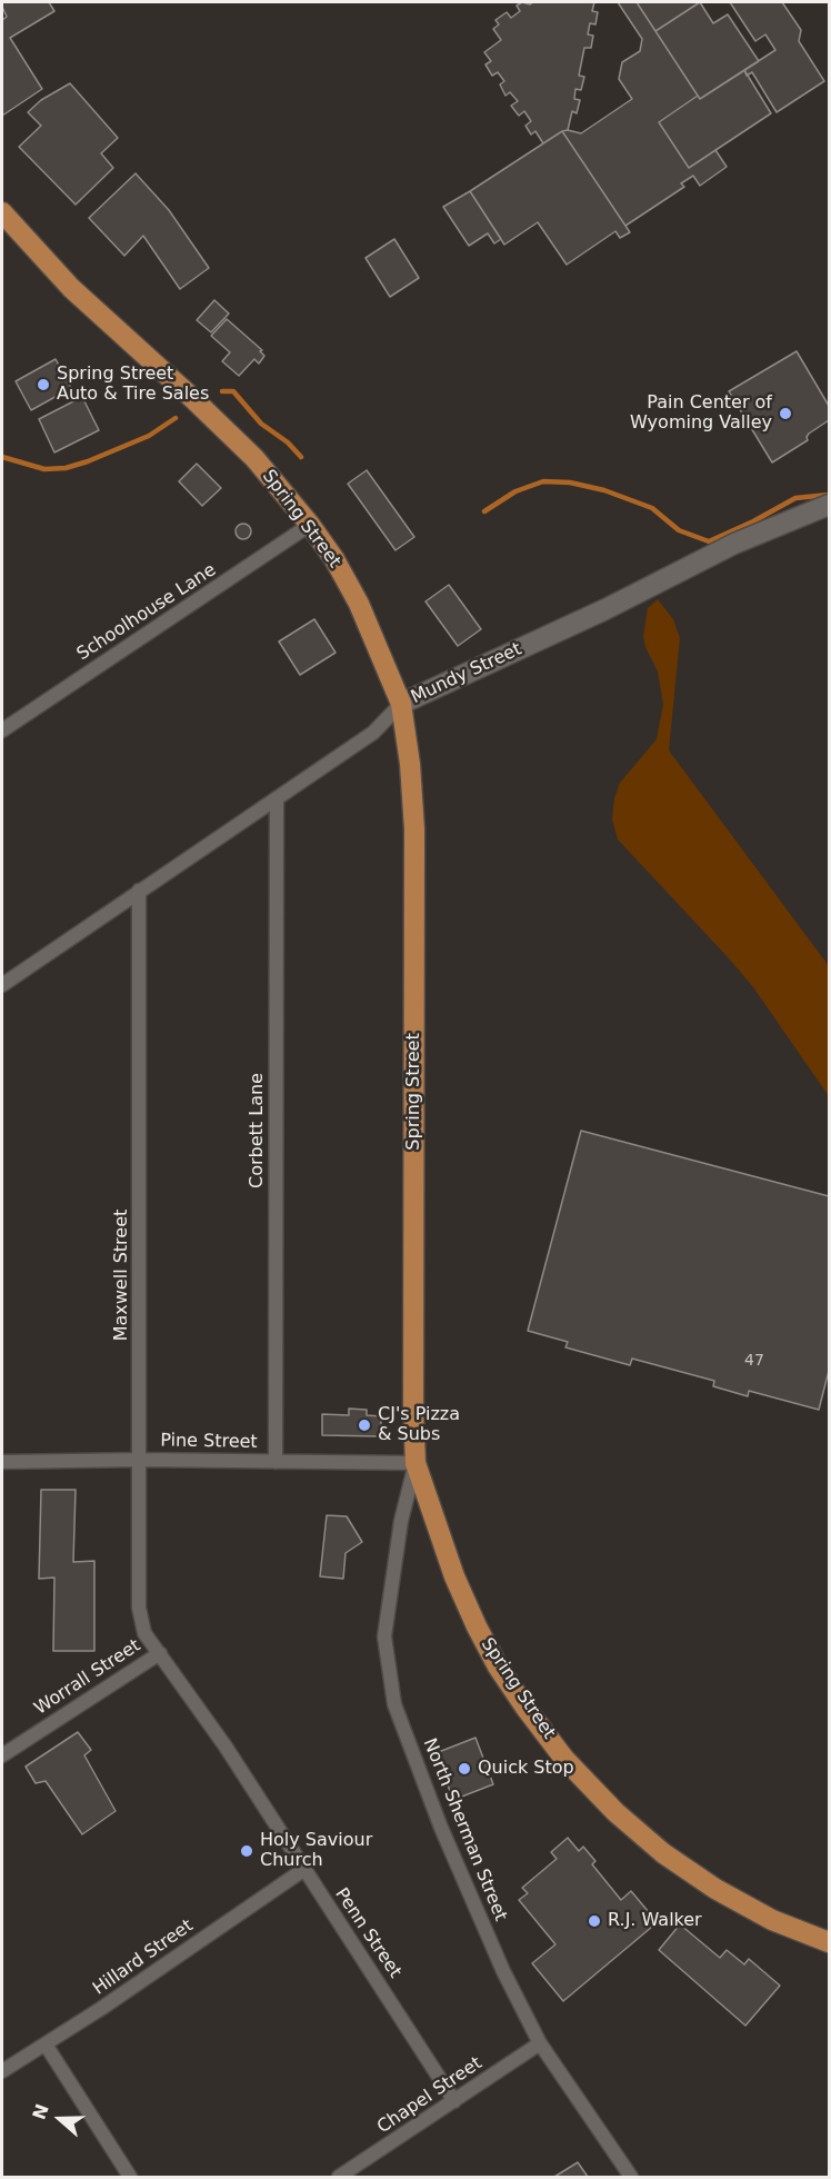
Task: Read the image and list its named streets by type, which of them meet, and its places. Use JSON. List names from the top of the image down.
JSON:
{
  "streets": {
    "main road": ["Spring Street", "Mundy Street"],
    "street": [
      "Schoolhouse Lane",
      "Corbett Lane",
      "Maxwell Street",
      "Pine Street",
      "Worrall Street",
      "North Sherman Street",
      "Penn Street",
      "Hillard Street",
      "Chapel Street"
    ]
  },
  "crossings": [
    ["Spring Street", "Schoolhouse Lane"],
    ["Spring Street", "Mundy Street"],
    ["Spring Street", "Pine Street"],
    ["Spring Street", "North Sherman Street"],
    ["Mundy Street", "Corbett Lane"],
    ["Mundy Street", "Maxwell Street"],
    ["Corbett Lane", "Pine Street"],
    ["Maxwell Street", "Pine Street"],
    ["Maxwell Street", "Worrall Street"],
    ["Maxwell Street", "Penn Street"],
    ["Pine Street", "North Sherman Street"],
    ["Worrall Street", "Penn Street"],
    ["North Sherman Street", "Chapel Street"],
    ["Penn Street", "Hillard Street"],
    ["Penn Street", "Chapel Street"]
  ],
  "places": [
    "Spring Street Auto & Tire Sales",
    "Pain Center of Wyoming Valley",
    "CJ's Pizza & Subs",
    "Quick Stop",
    "Holy Saviour Church",
    "R.J. Walker"
  ],
  "house_numbers": ["47"],
  "north": "left"
}
